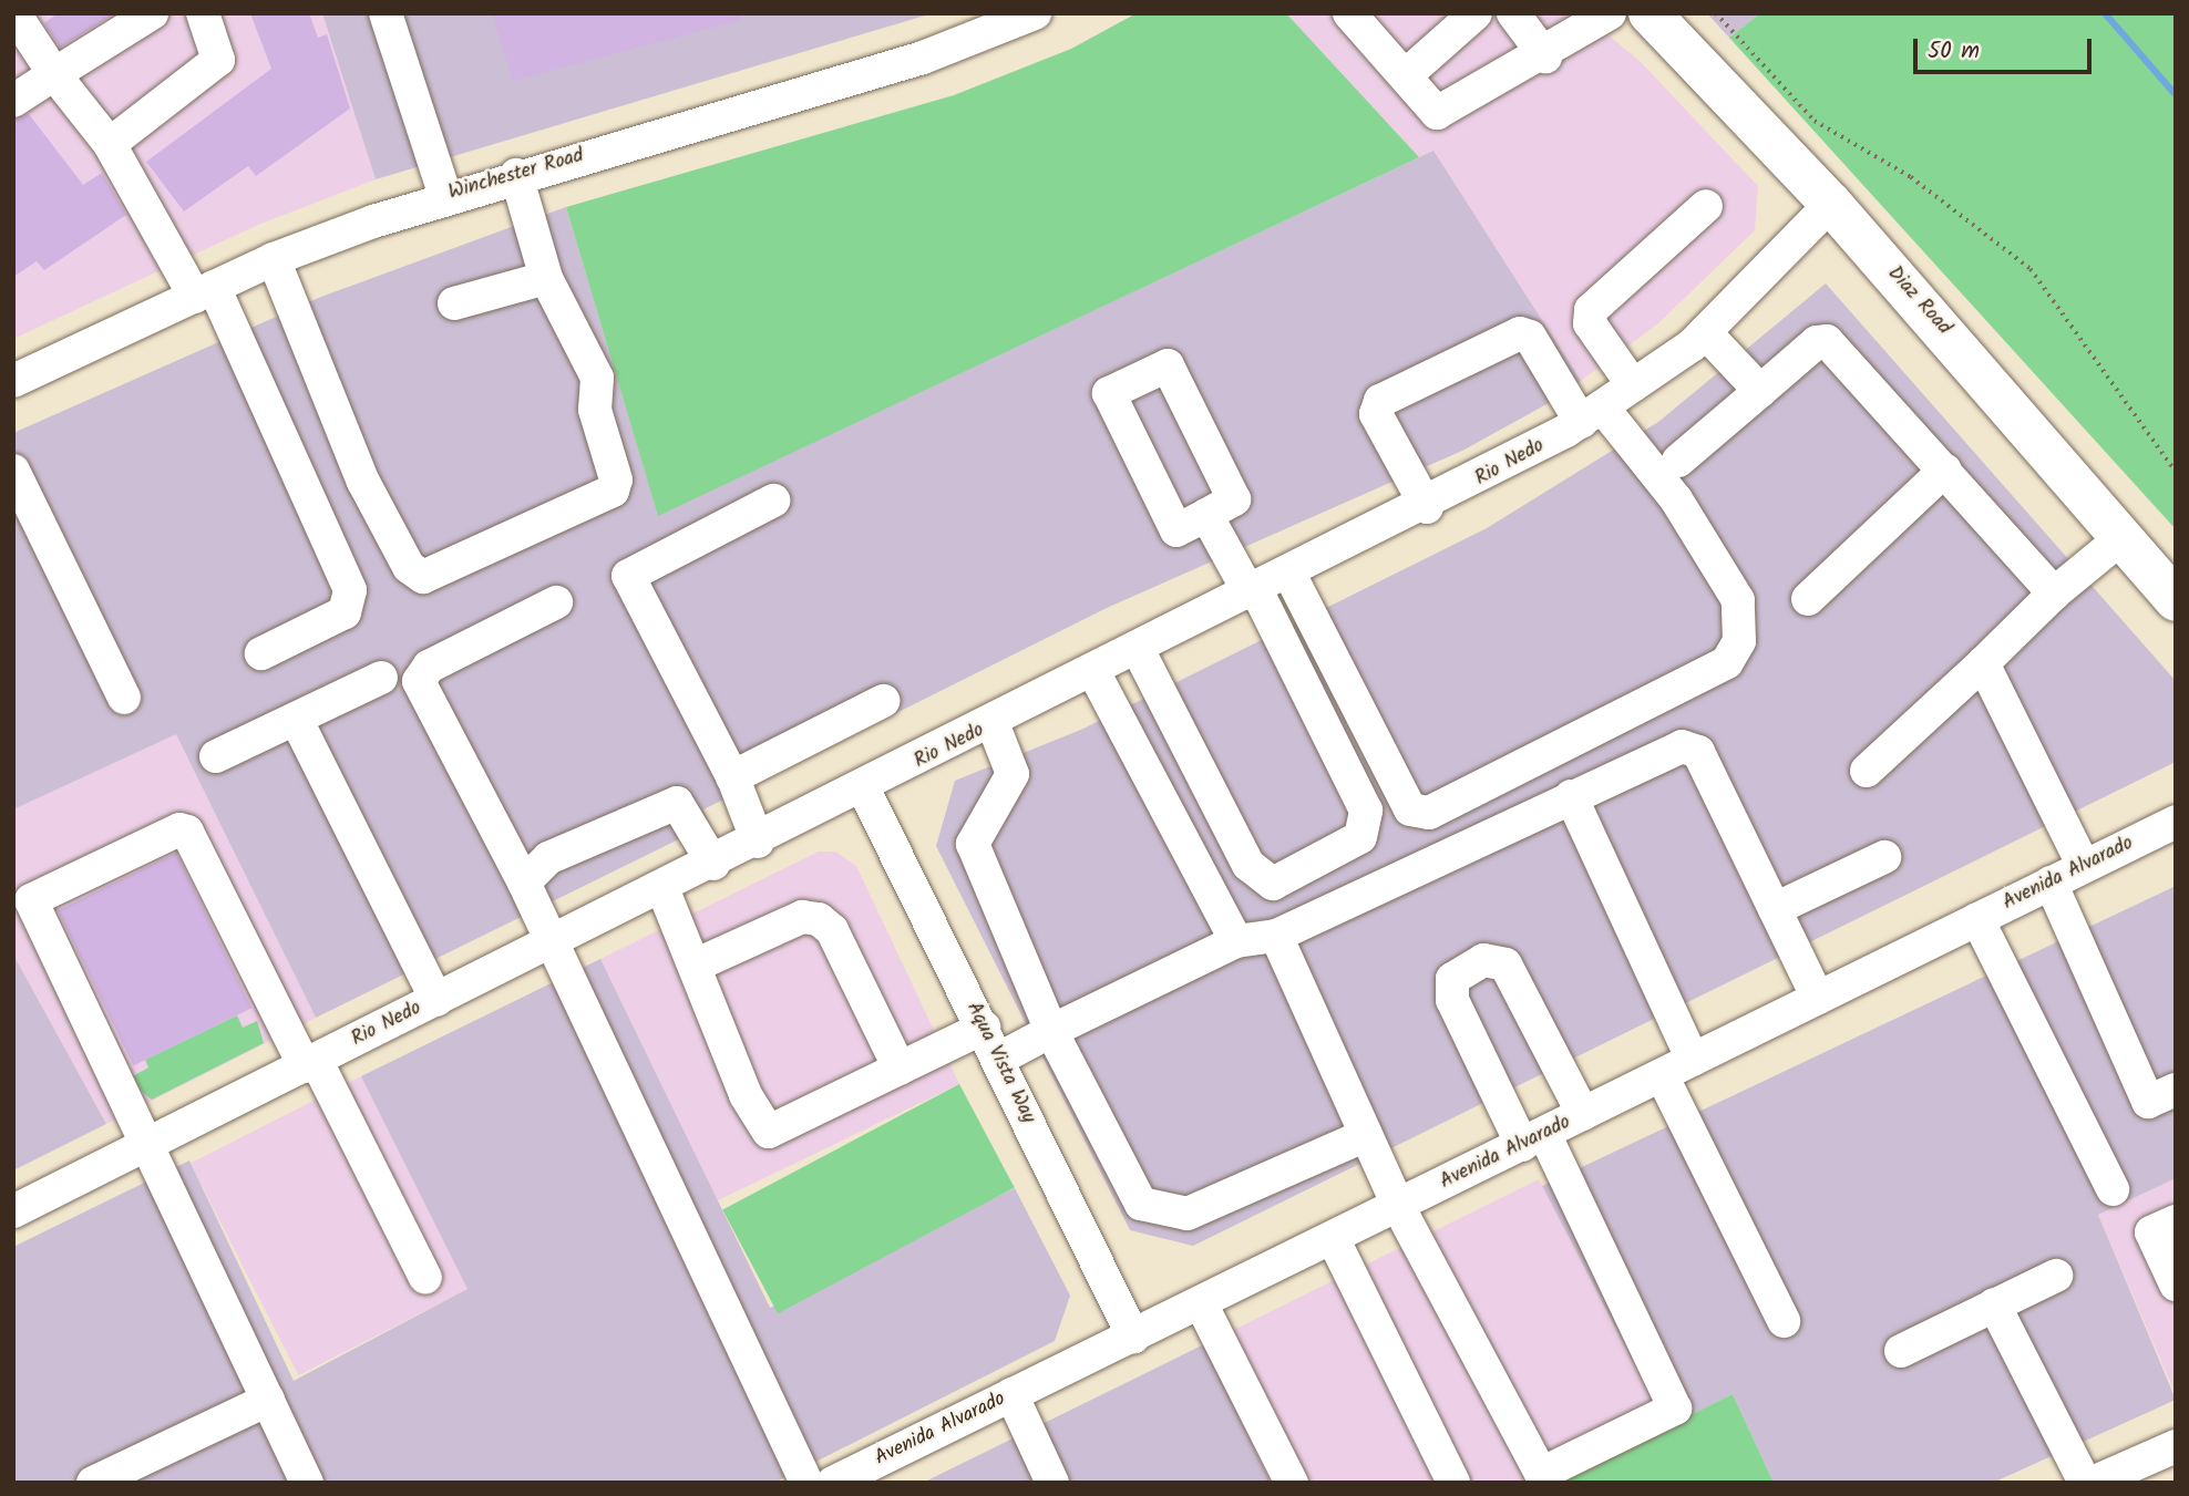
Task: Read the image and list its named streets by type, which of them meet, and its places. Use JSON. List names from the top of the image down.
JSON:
{
  "streets": {
    "main road": ["Diaz Road"],
    "street": [
      "Winchester Road",
      "Rio Nedo",
      "Avenida Alvarado",
      "Aqua Vista Way"
    ]
  },
  "crossings": [
    ["Diaz Road", "Rio Nedo"],
    ["Rio Nedo", "Aqua Vista Way"],
    ["Avenida Alvarado", "Aqua Vista Way"]
  ],
  "scale_bar": "50 m"
}
